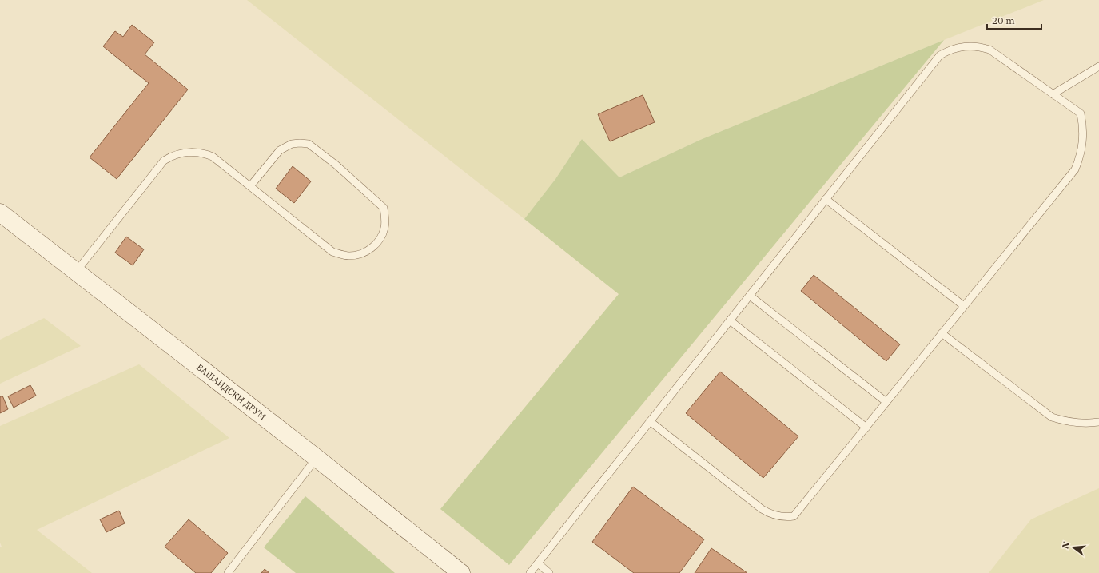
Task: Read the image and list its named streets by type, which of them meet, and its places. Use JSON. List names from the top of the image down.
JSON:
{
  "streets": {
    "street": ["БАШАИДСКИ ДРУМ"]
  },
  "scale_bar": "20 m",
  "north": "left"
}
